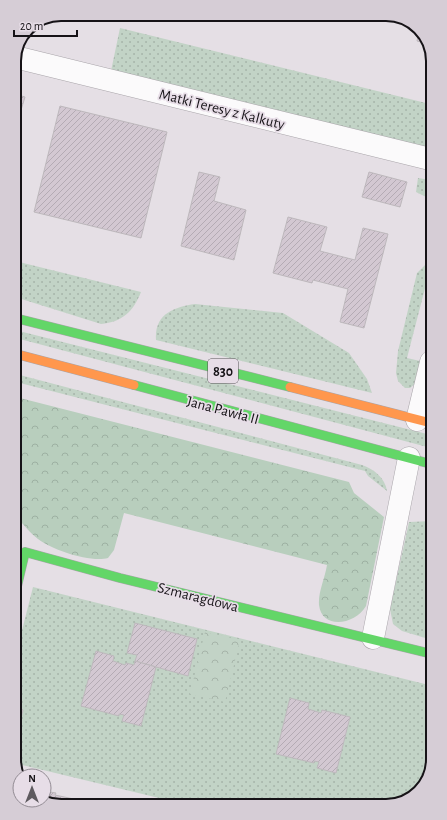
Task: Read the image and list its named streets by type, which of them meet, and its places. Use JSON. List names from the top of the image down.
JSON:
{
  "streets": {
    "main road": ["830", "Jana Pawła II", "Szmaragdowa"],
    "street": ["Matki Teresy z Kalkuty"]
  },
  "scale_bar": "20 m",
  "north": "top"
}
